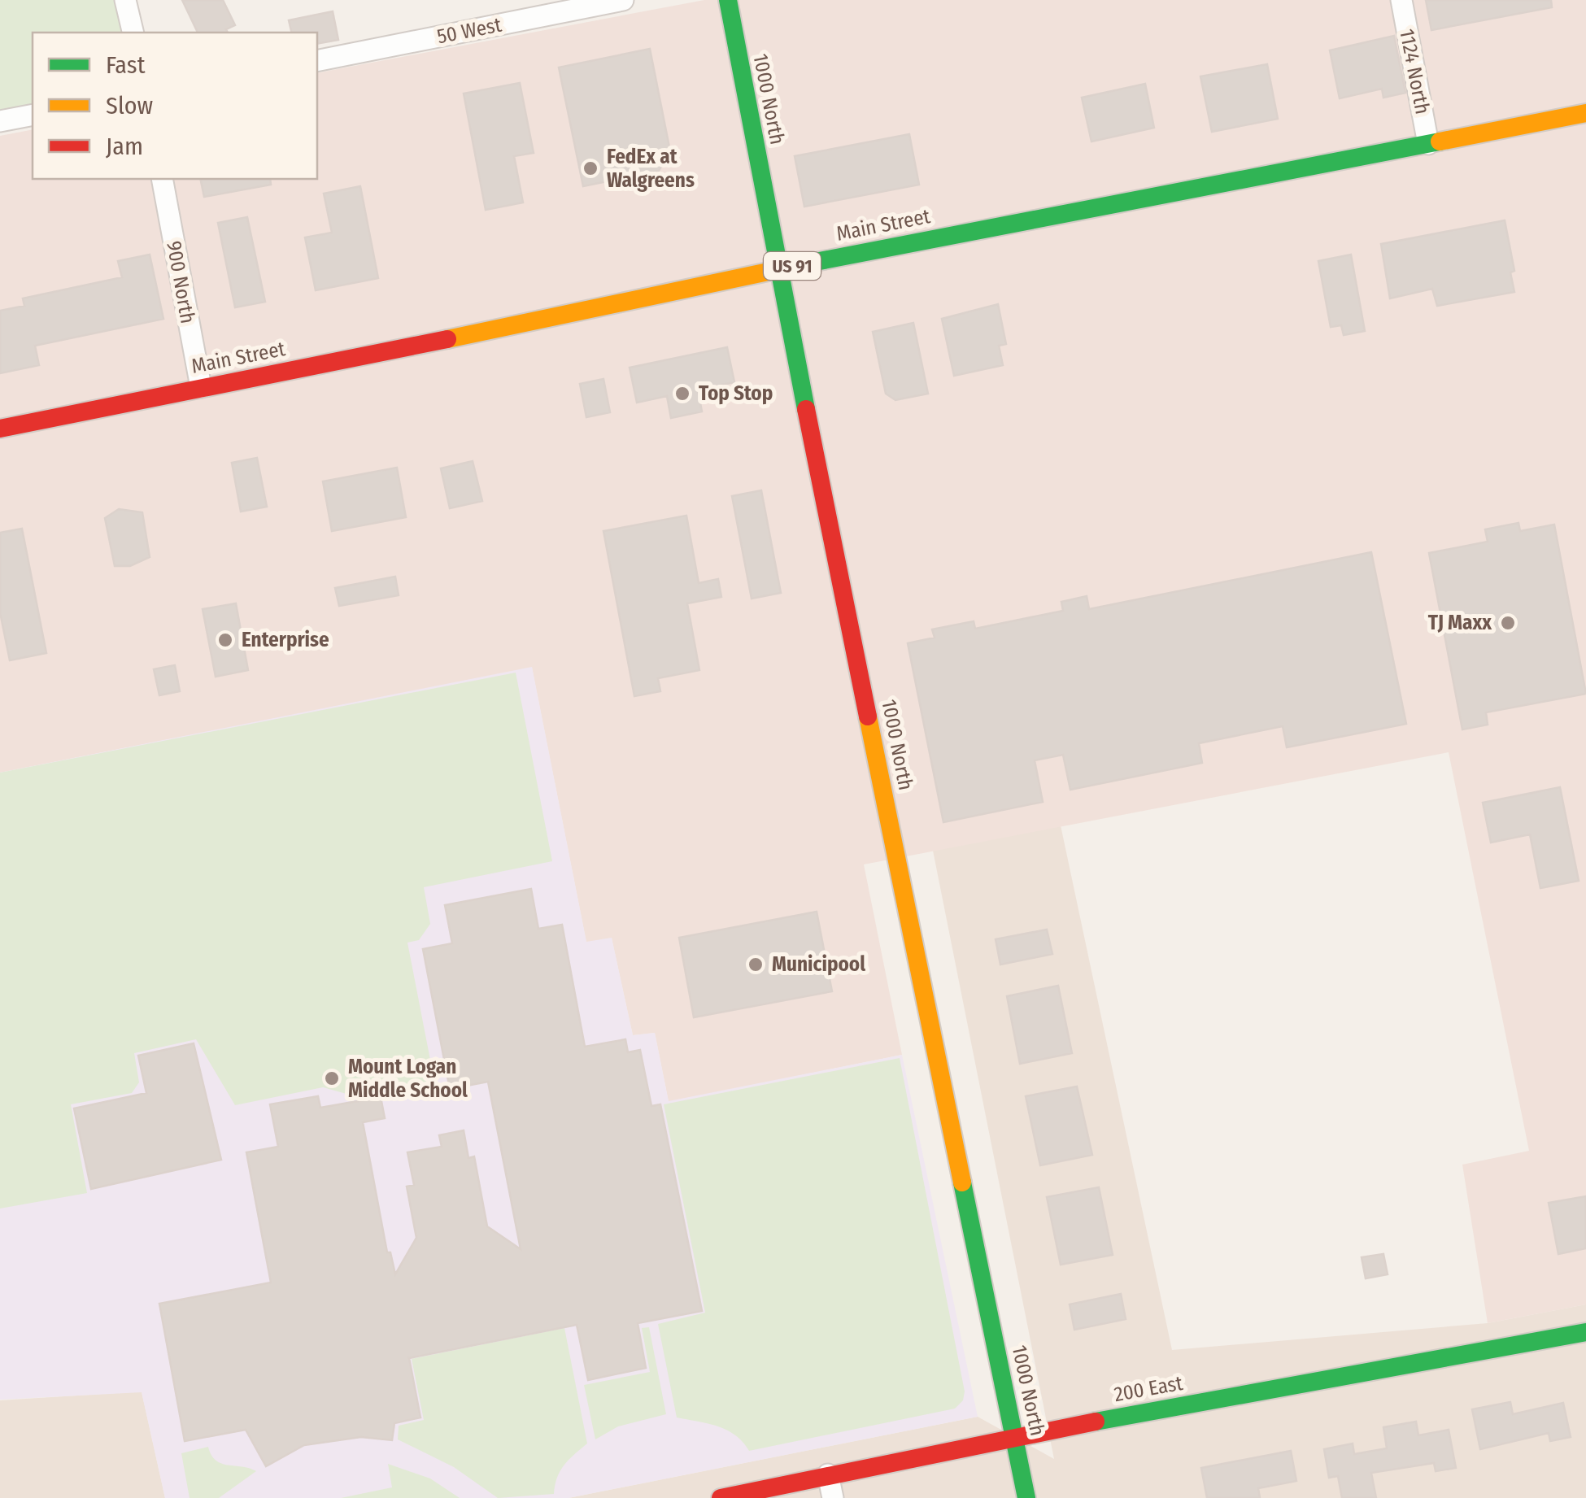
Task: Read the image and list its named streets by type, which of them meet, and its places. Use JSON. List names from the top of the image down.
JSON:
{
  "streets": {
    "main road": [
      "1000 North",
      "Main Street",
      "US 91",
      "200 East"
    ],
    "street": ["50 West", "1124 North", "900 North"]
  },
  "crossings": [
    ["1124 North", "Main Street"],
    ["1000 North", "Main Street"],
    ["1000 North", "200 East"],
    ["Main Street", "900 North"]
  ],
  "places": [
    "FedEx at Walgreens",
    "Top Stop",
    "TJ Maxx",
    "Enterprise",
    "Municipool",
    "Mount Logan Middle School"
  ],
  "legend": ["Fast", "Slow", "Jam"]
}
